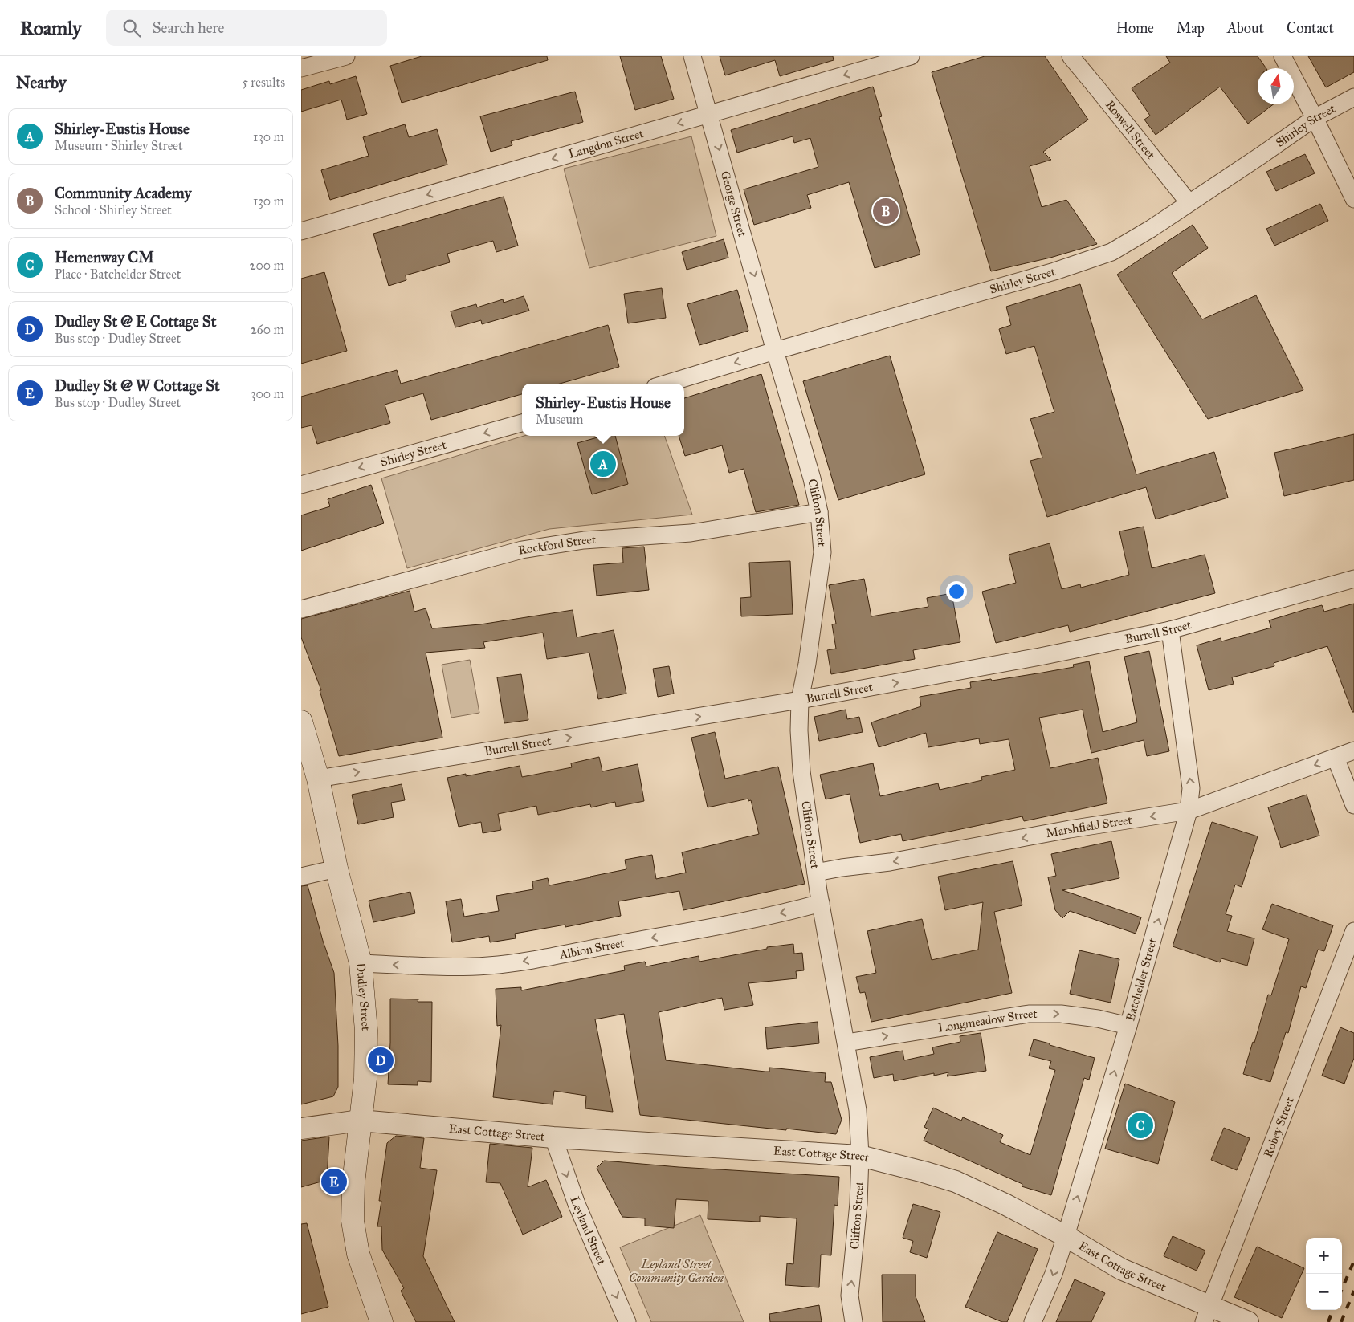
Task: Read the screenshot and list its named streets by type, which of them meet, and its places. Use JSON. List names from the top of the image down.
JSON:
{
  "streets": {
    "main road": ["Dudley Street"],
    "street": [
      "Shirley Street",
      "Roswell Street",
      "Langdon Street",
      "George Street",
      "Clifton Street",
      "Rockford Street",
      "Burrell Street",
      "Marshfield Street",
      "Albion Street",
      "Batchelder Street",
      "Longmeadow Street",
      "Robey Street",
      "East Cottage Street",
      "Leyland Street"
    ]
  },
  "crossings": [
    ["Shirley Street", "Roswell Street"],
    ["Shirley Street", "George Street"],
    ["Shirley Street", "Clifton Street"],
    ["Langdon Street", "George Street"],
    ["George Street", "Clifton Street"],
    ["Clifton Street", "Rockford Street"],
    ["Clifton Street", "Burrell Street"],
    ["Clifton Street", "Marshfield Street"],
    ["Clifton Street", "Albion Street"],
    ["Clifton Street", "Longmeadow Street"],
    ["Clifton Street", "East Cottage Street"],
    ["Burrell Street", "Batchelder Street"],
    ["Burrell Street", "Dudley Street"],
    ["Marshfield Street", "Batchelder Street"],
    ["Albion Street", "Dudley Street"],
    ["Batchelder Street", "Longmeadow Street"],
    ["Batchelder Street", "East Cottage Street"],
    ["Dudley Street", "East Cottage Street"],
    ["Robey Street", "East Cottage Street"],
    ["East Cottage Street", "Leyland Street"]
  ],
  "one_way": [
    "Langdon Street",
    "George Street",
    "Burrell Street",
    "Marshfield Street",
    "Albion Street",
    "Longmeadow Street",
    "Leyland Street"
  ],
  "parks": ["Leyland Street Community Garden"],
  "north": "top",
  "page": {
    "header": "Roamly",
    "search": "Search here",
    "nav": [
      "Home",
      "Map",
      "About",
      "Contact"
    ],
    "heading": ["Nearby", "5 results"],
    "list": [
      {
        "mark": "A",
        "name": "Shirley-Eustis House",
        "note": "Museum · Shirley Street",
        "value": "130 m"
      },
      {
        "mark": "B",
        "name": "Community Academy",
        "note": "School · Shirley Street",
        "value": "130 m"
      },
      {
        "mark": "C",
        "name": "Hemenway CM",
        "note": "Place · Batchelder Street",
        "value": "200 m"
      },
      {
        "mark": "D",
        "name": "Dudley St @ E Cottage St",
        "note": "Bus stop · Dudley Street",
        "value": "260 m"
      },
      {
        "mark": "E",
        "name": "Dudley St @ W Cottage St",
        "note": "Bus stop · Dudley Street",
        "value": "300 m"
      }
    ],
    "pins": [
      "B",
      "A",
      "D",
      "C",
      "E"
    ],
    "popup": ["Shirley-Eustis House", "Museum"],
    "map_buttons": ["+", "−"]
  }
}
